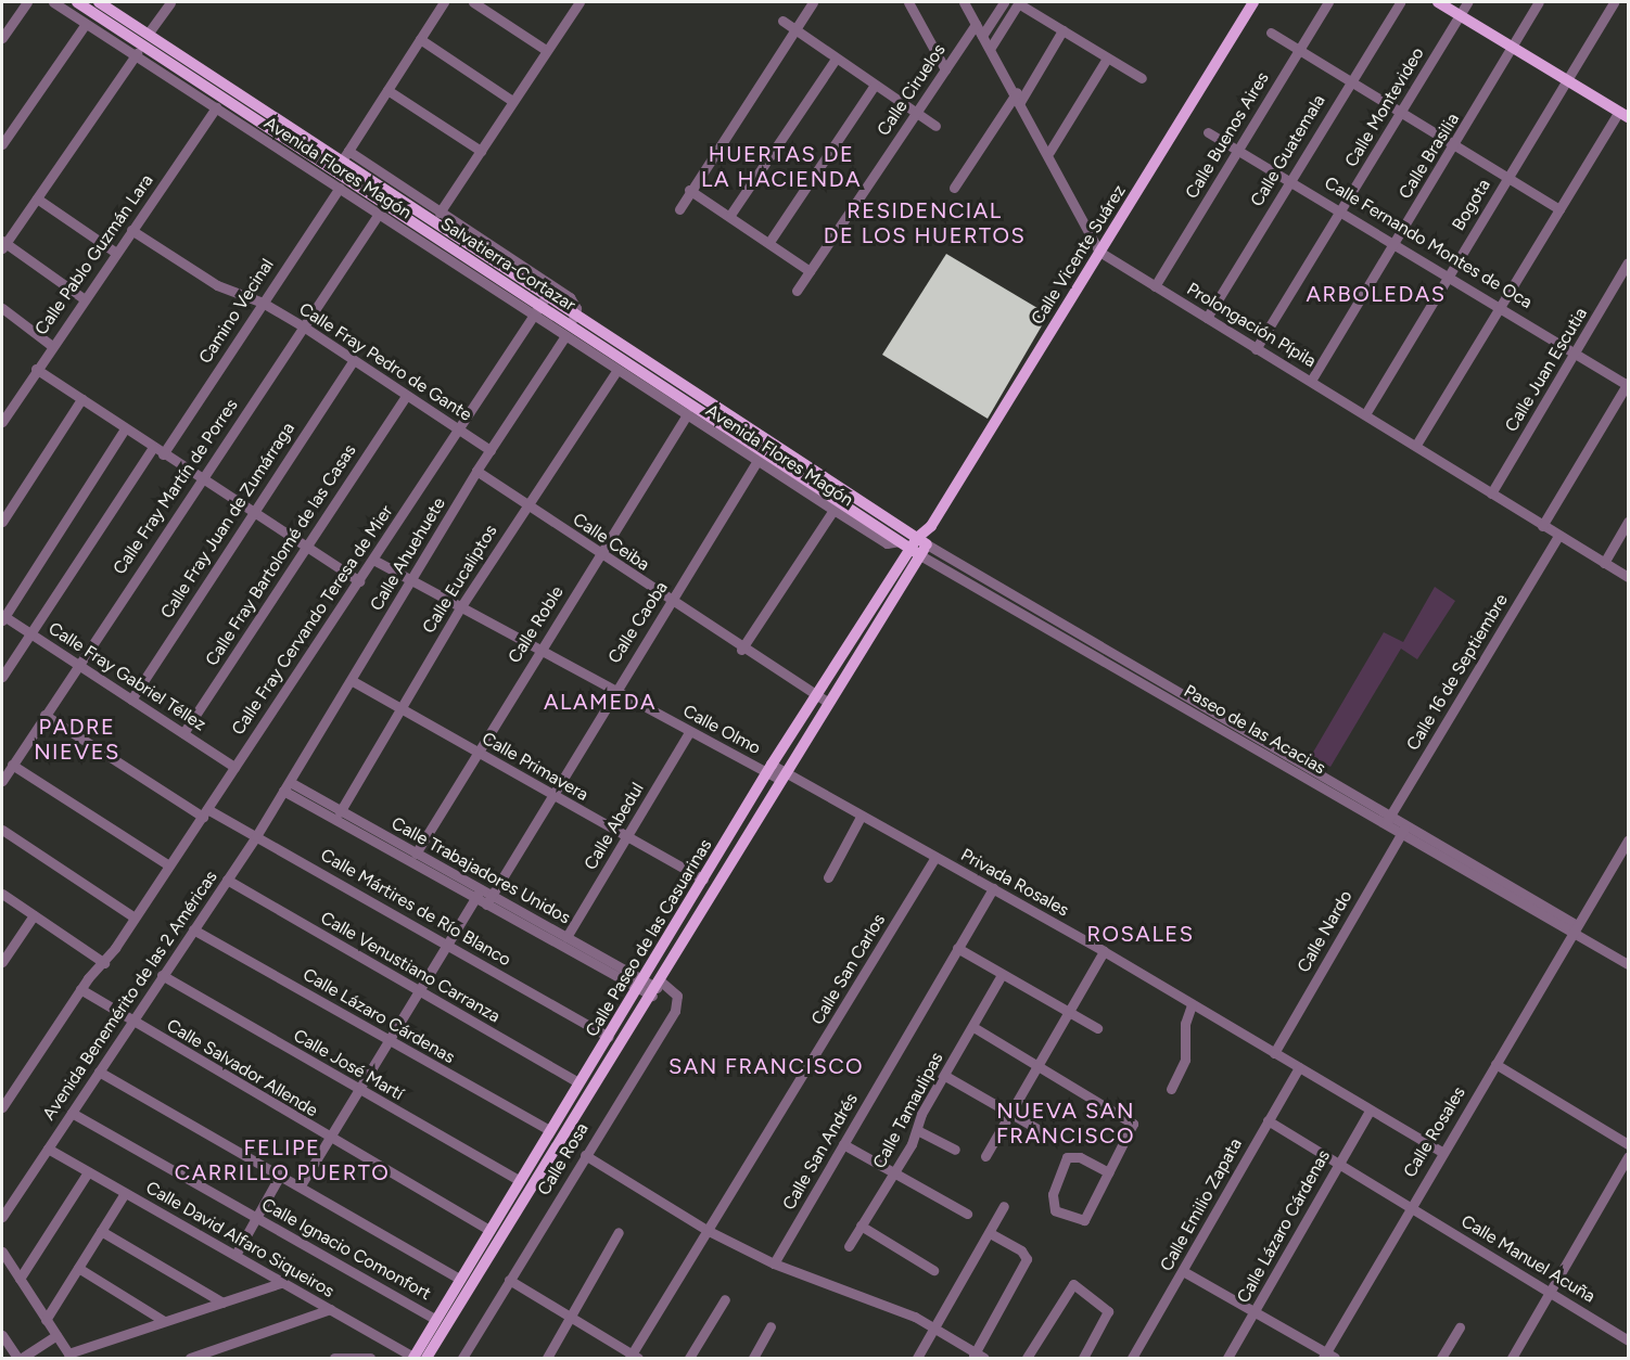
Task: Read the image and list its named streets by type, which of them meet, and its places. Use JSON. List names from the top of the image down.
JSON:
{
  "streets": {
    "main road": ["Calle Vicente Suárez", "Salvatierra-Cortazar", "Calle Paseo de las Casuarinas"],
    "street": [
      "Calle Ciruelos",
      "Calle Montevideo",
      "Calle Buenos Aires",
      "Calle Guatemala",
      "Calle Brasilia",
      "Avenida Flores Magón",
      "Bogota",
      "Calle Fernando Montes de Oca",
      "Calle Pablo Guzmán Lara",
      "Camino Vecinal",
      "Prolongación Pípila",
      "Calle Fray Pedro de Gante",
      "Calle Juan Escutia",
      "Calle Fray Martín de Porres",
      "Calle Fray Juan de Zumárraga",
      "Calle Ceiba",
      "Calle Ahuehuete",
      "Calle Fray Bartolomé de las Casas",
      "Calle Eucaliptos",
      "Calle Fray Cervando Teresa de Mier",
      "Calle Caoba",
      "Calle Roble",
      "Calle 16 de Septiembre",
      "Calle Fray Gabriel Téllez",
      "Calle Olmo",
      "Paseo de las Acacias",
      "Calle Primavera",
      "Calle Abedul",
      "Calle Trabajadores Unidos",
      "Privada Rosales",
      "Calle Mártires de Río Blanco",
      "Calle Nardo",
      "Calle Venustiano Carranza",
      "Calle San Carlos",
      "Avenida Benemérito de las 2 Américas",
      "Calle Lázaro Cárdenas",
      "Calle José Martí",
      "Calle Salvador Allende",
      "Calle Tamaulipas",
      "Calle Rosales",
      "Calle San Andrés",
      "Calle Rosa",
      "Calle Emilio Zapata",
      "Calle David Alfaro Siqueiros",
      "Calle Ignacio Comonfort",
      "Calle Manuel Acuña"
    ]
  },
  "crossings": [
    ["Calle Montevideo", "Calle Fernando Montes de Oca"],
    ["Calle Montevideo", "Prolongación Pípila"],
    ["Calle Buenos Aires", "Calle Fernando Montes de Oca"],
    ["Calle Buenos Aires", "Prolongación Pípila"],
    ["Calle Guatemala", "Calle Fernando Montes de Oca"],
    ["Calle Guatemala", "Prolongación Pípila"],
    ["Calle Brasilia", "Calle Fernando Montes de Oca"],
    ["Calle Brasilia", "Prolongación Pípila"],
    ["Avenida Flores Magón", "Calle Pablo Guzmán Lara"],
    ["Avenida Flores Magón", "Calle Vicente Suárez"],
    ["Avenida Flores Magón", "Salvatierra-Cortazar"],
    ["Avenida Flores Magón", "Camino Vecinal"],
    ["Avenida Flores Magón", "Calle Fray Martín de Porres"],
    ["Avenida Flores Magón", "Calle Ahuehuete"],
    ["Avenida Flores Magón", "Calle Eucaliptos"],
    ["Avenida Flores Magón", "Calle Fray Cervando Teresa de Mier"],
    ["Avenida Flores Magón", "Calle Caoba"],
    ["Avenida Flores Magón", "Calle Roble"],
    ["Avenida Flores Magón", "Paseo de las Acacias"],
    ["Avenida Flores Magón", "Calle Paseo de las Casuarinas"],
    ["Bogota", "Calle Fernando Montes de Oca"],
    ["Bogota", "Prolongación Pípila"],
    ["Calle Fernando Montes de Oca", "Calle Juan Escutia"],
    ["Calle Pablo Guzmán Lara", "Calle Fray Pedro de Gante"],
    ["Calle Vicente Suárez", "Salvatierra-Cortazar"],
    ["Calle Vicente Suárez", "Prolongación Pípila"],
    ["Calle Vicente Suárez", "Paseo de las Acacias"],
    ["Calle Vicente Suárez", "Calle Paseo de las Casuarinas"],
    ["Salvatierra-Cortazar", "Calle Fray Cervando Teresa de Mier"],
    ["Salvatierra-Cortazar", "Paseo de las Acacias"],
    ["Salvatierra-Cortazar", "Calle Paseo de las Casuarinas"],
    ["Camino Vecinal", "Calle Fray Pedro de Gante"],
    ["Prolongación Pípila", "Calle Juan Escutia"],
    ["Prolongación Pípila", "Calle 16 de Septiembre"],
    ["Calle Fray Pedro de Gante", "Calle Fray Martín de Porres"],
    ["Calle Fray Pedro de Gante", "Calle Fray Juan de Zumárraga"],
    ["Calle Fray Pedro de Gante", "Calle Ahuehuete"],
    ["Calle Fray Pedro de Gante", "Calle Fray Bartolomé de las Casas"],
    ["Calle Fray Pedro de Gante", "Calle Fray Cervando Teresa de Mier"],
    ["Calle Fray Martín de Porres", "Calle Fray Gabriel Téllez"],
    ["Calle Fray Martín de Porres", "Calle Mártires de Río Blanco"],
    ["Calle Fray Juan de Zumárraga", "Calle Fray Gabriel Téllez"],
    ["Calle Ceiba", "Calle Ahuehuete"],
    ["Calle Ceiba", "Calle Eucaliptos"],
    ["Calle Ceiba", "Calle Caoba"],
    ["Calle Ceiba", "Calle Roble"],
    ["Calle Ceiba", "Calle Paseo de las Casuarinas"],
    ["Calle Ahuehuete", "Calle Olmo"],
    ["Calle Ahuehuete", "Calle Primavera"],
    ["Calle Ahuehuete", "Calle Trabajadores Unidos"],
    ["Calle Ahuehuete", "Avenida Benemérito de las 2 Américas"],
    ["Calle Fray Bartolomé de las Casas", "Calle Fray Gabriel Téllez"],
    ["Calle Eucaliptos", "Calle Olmo"],
    ["Calle Eucaliptos", "Calle Primavera"],
    ["Calle Eucaliptos", "Calle Trabajadores Unidos"],
    ["Calle Fray Cervando Teresa de Mier", "Calle Fray Gabriel Téllez"],
    ["Calle Fray Cervando Teresa de Mier", "Calle Olmo"],
    ["Calle Fray Cervando Teresa de Mier", "Calle Mártires de Río Blanco"],
    ["Calle Fray Cervando Teresa de Mier", "Calle Salvador Allende"],
    ["Calle Caoba", "Calle Olmo"],
    ["Calle Caoba", "Calle Primavera"],
    ["Calle Caoba", "Calle Trabajadores Unidos"],
    ["Calle Roble", "Calle Olmo"],
    ["Calle Roble", "Calle Primavera"],
    ["Calle Roble", "Calle Trabajadores Unidos"],
    ["Calle 16 de Septiembre", "Paseo de las Acacias"],
    ["Calle Olmo", "Calle Abedul"],
    ["Calle Olmo", "Privada Rosales"],
    ["Calle Olmo", "Calle Paseo de las Casuarinas"],
    ["Paseo de las Acacias", "Calle Nardo"],
    ["Paseo de las Acacias", "Calle Paseo de las Casuarinas"],
    ["Paseo de las Acacias", "Calle Rosales"],
    ["Calle Primavera", "Calle Abedul"],
    ["Calle Primavera", "Calle Paseo de las Casuarinas"],
    ["Calle Abedul", "Calle Trabajadores Unidos"],
    ["Calle Trabajadores Unidos", "Calle Paseo de las Casuarinas"],
    ["Calle Trabajadores Unidos", "Avenida Benemérito de las 2 Américas"],
    ["Calle Trabajadores Unidos", "Calle Rosa"],
    ["Privada Rosales", "Calle Nardo"],
    ["Privada Rosales", "Calle Paseo de las Casuarinas"],
    ["Privada Rosales", "Calle San Carlos"],
    ["Privada Rosales", "Calle Lázaro Cárdenas"],
    ["Privada Rosales", "Calle Rosales"],
    ["Privada Rosales", "Calle San Andrés"],
    ["Privada Rosales", "Calle Emilio Zapata"],
    ["Calle Mártires de Río Blanco", "Calle Paseo de las Casuarinas"],
    ["Calle Mártires de Río Blanco", "Avenida Benemérito de las 2 Américas"],
    ["Calle Paseo de las Casuarinas", "Calle Venustiano Carranza"],
    ["Calle Paseo de las Casuarinas", "Calle Lázaro Cárdenas"],
    ["Calle Paseo de las Casuarinas", "Calle José Martí"],
    ["Calle Paseo de las Casuarinas", "Calle Salvador Allende"],
    ["Calle Paseo de las Casuarinas", "Calle Rosa"],
    ["Calle Paseo de las Casuarinas", "Calle David Alfaro Siqueiros"],
    ["Calle Paseo de las Casuarinas", "Calle Ignacio Comonfort"],
    ["Calle Venustiano Carranza", "Avenida Benemérito de las 2 Américas"],
    ["Avenida Benemérito de las 2 Américas", "Calle Lázaro Cárdenas"],
    ["Avenida Benemérito de las 2 Américas", "Calle José Martí"],
    ["Avenida Benemérito de las 2 Américas", "Calle Salvador Allende"],
    ["Avenida Benemérito de las 2 Américas", "Calle David Alfaro Siqueiros"],
    ["Avenida Benemérito de las 2 Américas", "Calle Ignacio Comonfort"],
    ["Calle Lázaro Cárdenas", "Calle Manuel Acuña"],
    ["Calle Rosales", "Calle Manuel Acuña"],
    ["Calle Emilio Zapata", "Calle Manuel Acuña"]
  ],
  "districts": [
    "HUERTAS DE LA HACIENDA",
    "RESIDENCIAL DE LOS HUERTOS",
    "ARBOLEDAS",
    "ALAMEDA",
    "PADRE NIEVES",
    "ROSALES",
    "SAN FRANCISCO",
    "NUEVA SAN FRANCISCO",
    "FELIPE CARRILLO PUERTO"
  ]
}
